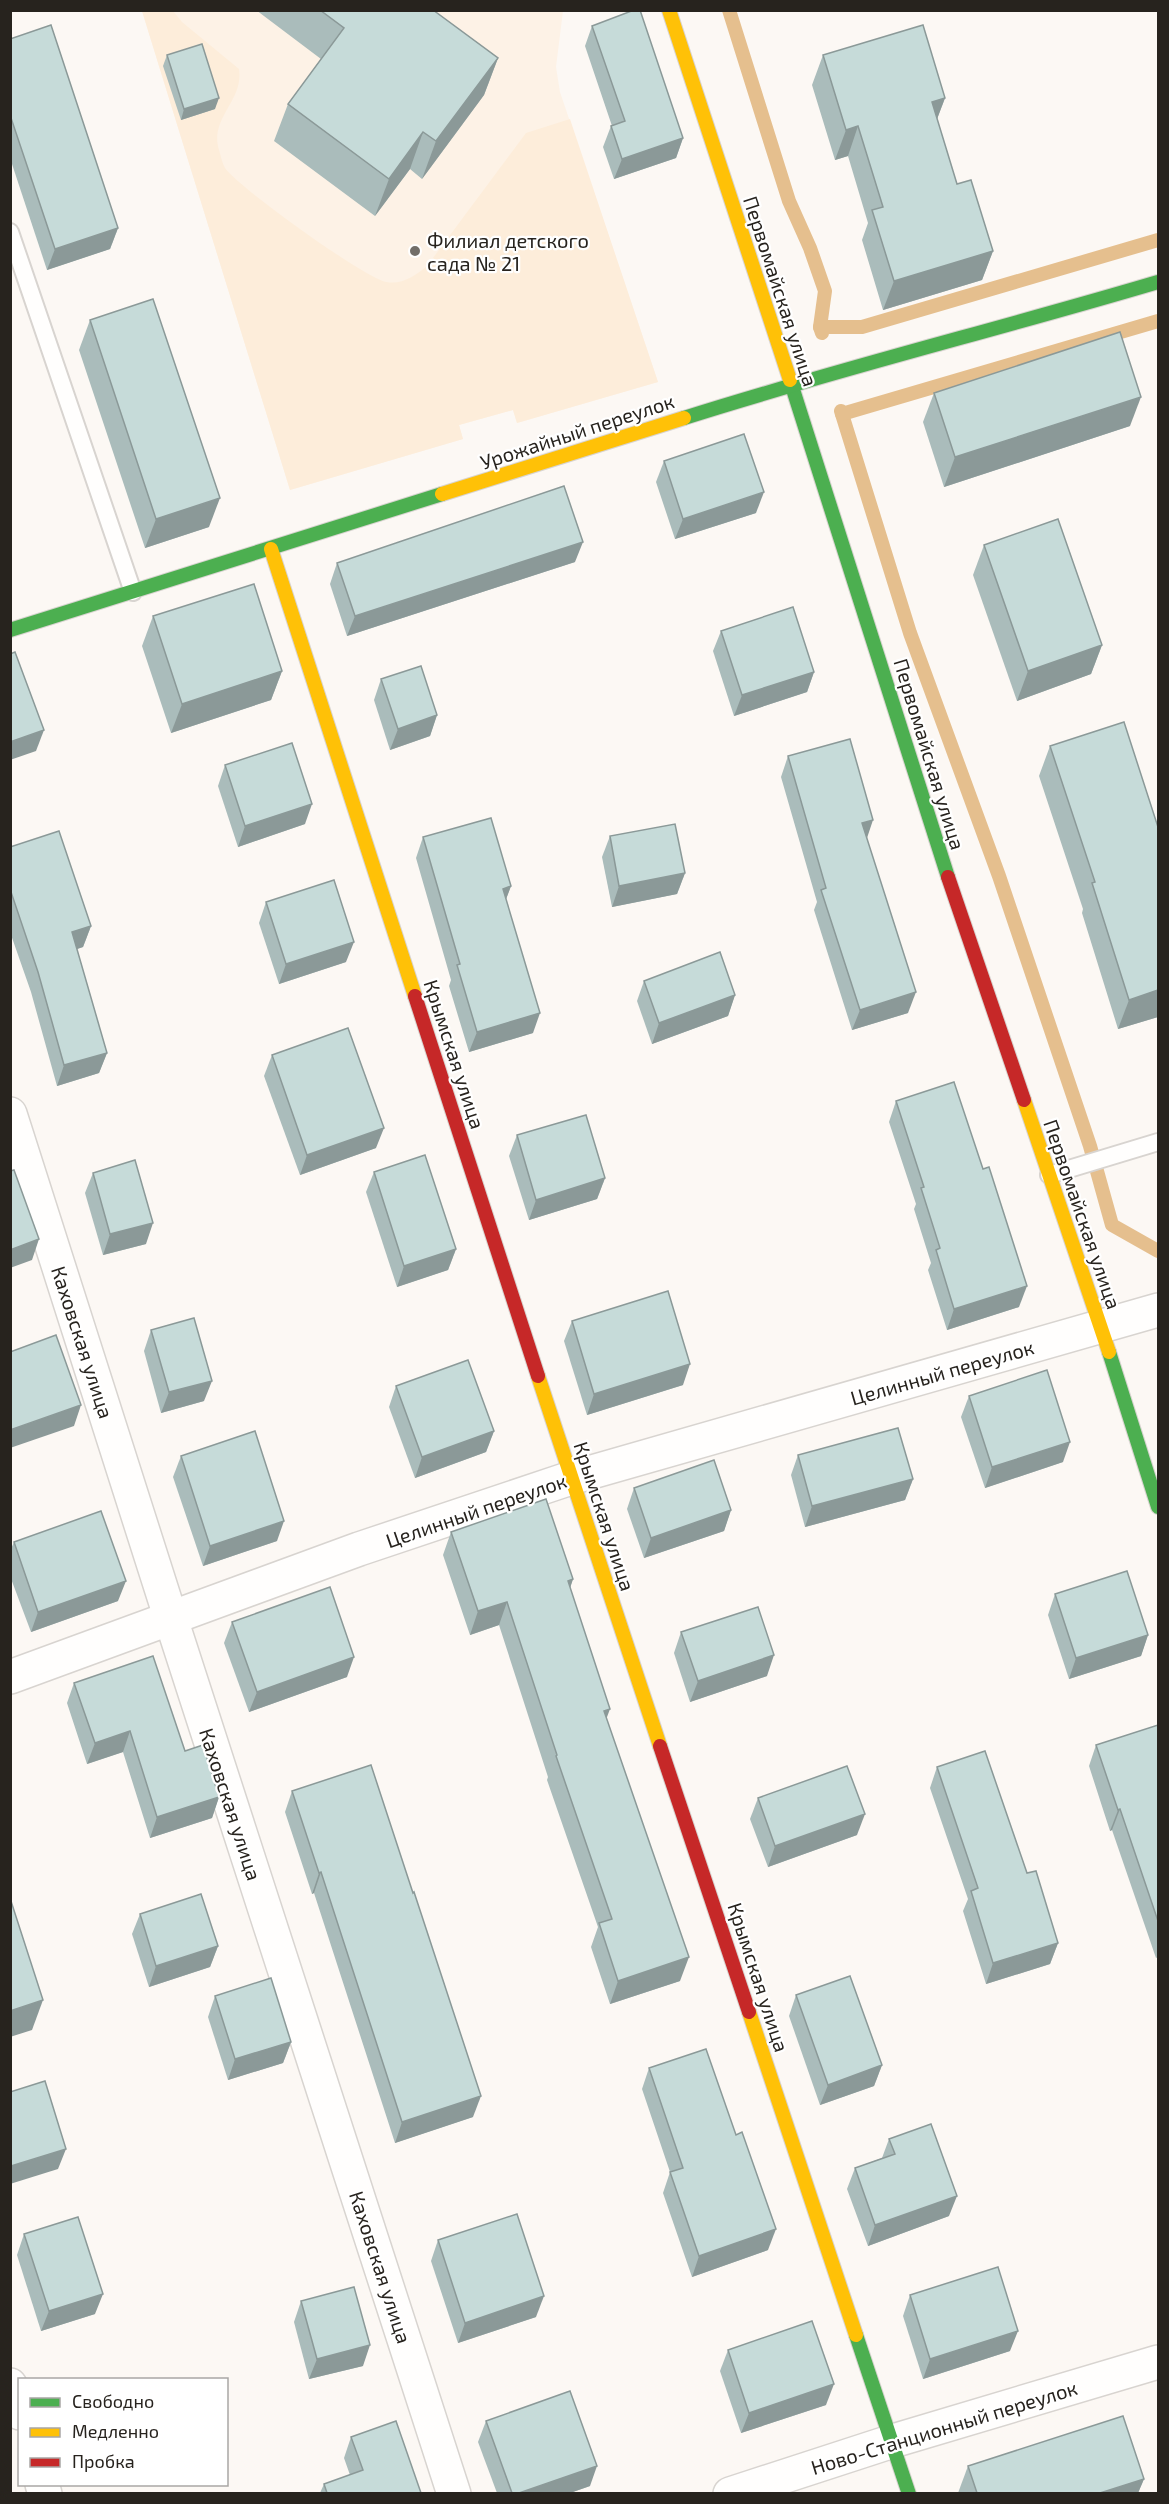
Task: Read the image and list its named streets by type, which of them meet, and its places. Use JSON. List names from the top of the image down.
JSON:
{
  "streets": {
    "street": [
      "Первомайская улица",
      "Урожайный переулок",
      "Крымская улица",
      "Каховская улица",
      "Целинный переулок",
      "Ново-Станционный переулок"
    ]
  },
  "crossings": [
    ["Первомайская улица", "Урожайный переулок"],
    ["Первомайская улица", "Целинный переулок"],
    ["Урожайный переулок", "Крымская улица"],
    ["Крымская улица", "Целинный переулок"],
    ["Крымская улица", "Ново-Станционный переулок"],
    ["Каховская улица", "Целинный переулок"]
  ],
  "places": ["Филиал детского сада № 21"],
  "legend": ["Свободно", "Медленно", "Пробка"]
}
